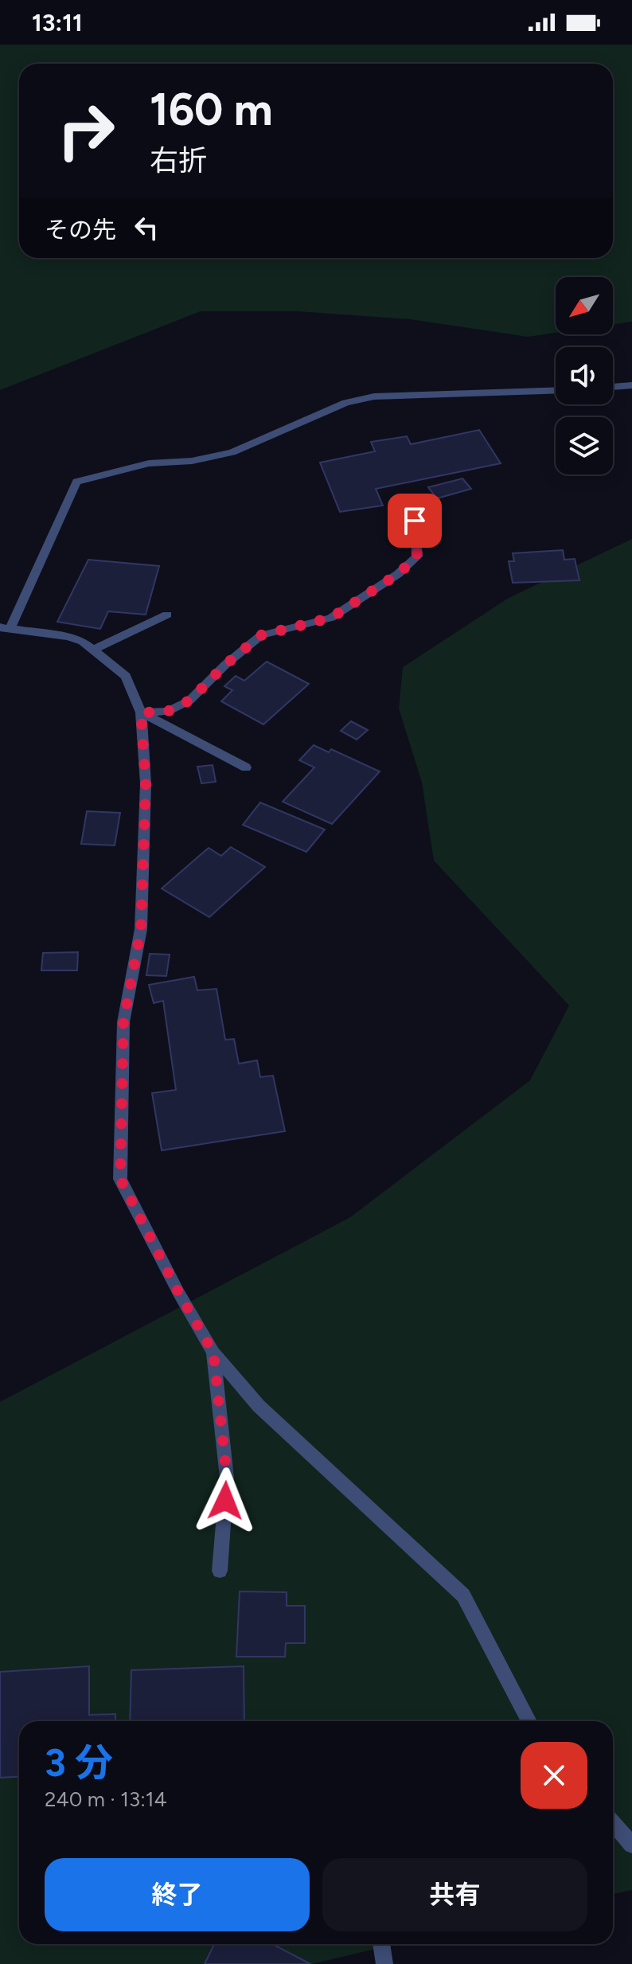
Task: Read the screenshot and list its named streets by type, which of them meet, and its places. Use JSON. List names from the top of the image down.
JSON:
{
  "north": "bottom left",
  "page": {
    "status": "13:11",
    "turn": ["160 m", "右折"],
    "then": "その先",
    "heading": ["3 分", "240 m · 13:14"],
    "buttons": ["終了", "共有"]
  }
}
